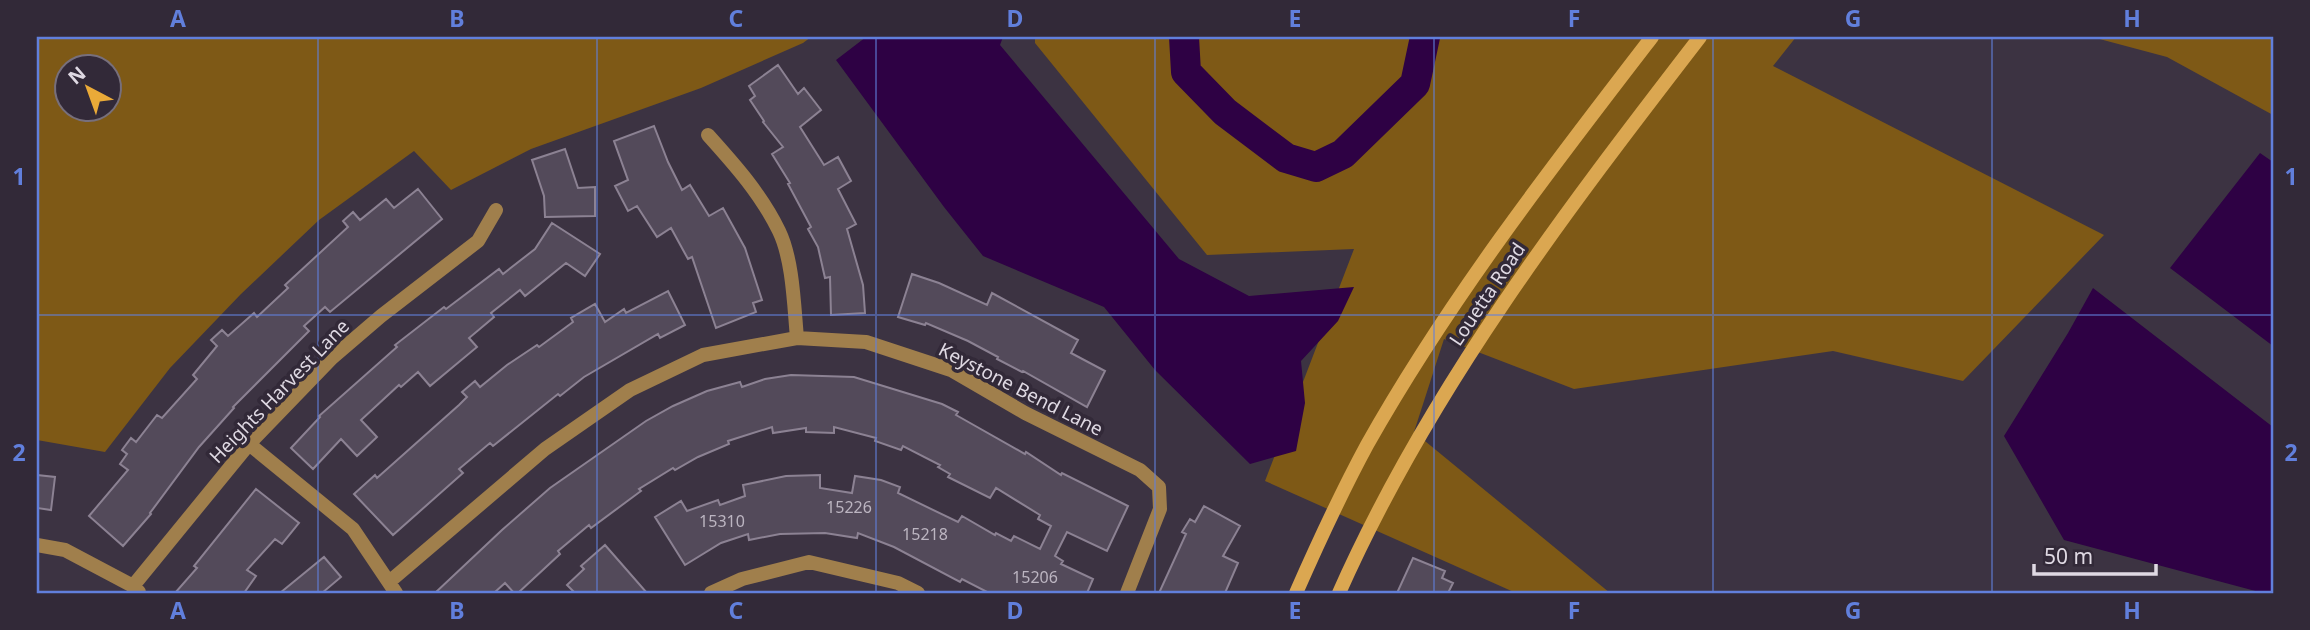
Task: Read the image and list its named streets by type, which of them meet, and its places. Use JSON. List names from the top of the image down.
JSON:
{
  "streets": {
    "main road": ["Louetta Road"],
    "street": ["Keystone Bend Lane", "Heights Harvest Lane"]
  },
  "house_numbers": [
    "15226",
    "15310",
    "15218",
    "15206"
  ],
  "scale_bar": "50 m",
  "north": "top left",
  "grid": {
    "columns": [
      "A",
      "B",
      "C",
      "D",
      "E",
      "F",
      "G",
      "H"
    ],
    "rows": ["1", "2"]
  }
}
